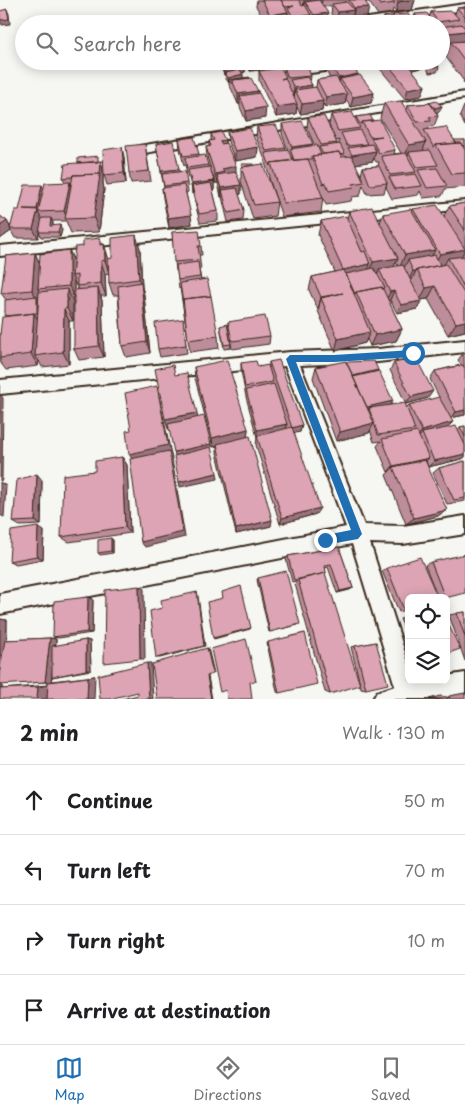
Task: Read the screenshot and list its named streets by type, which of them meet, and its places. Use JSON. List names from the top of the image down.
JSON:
{
  "page": {
    "search": "Search here",
    "heading": ["2 min", "Walk · 130 m"],
    "list": [
      ["Continue", "50 m"],
      ["Turn left", "70 m"],
      ["Turn right", "10 m"],
      "Arrive at destination"
    ],
    "nav": ["Map", "Directions", "Saved"]
  }
}
